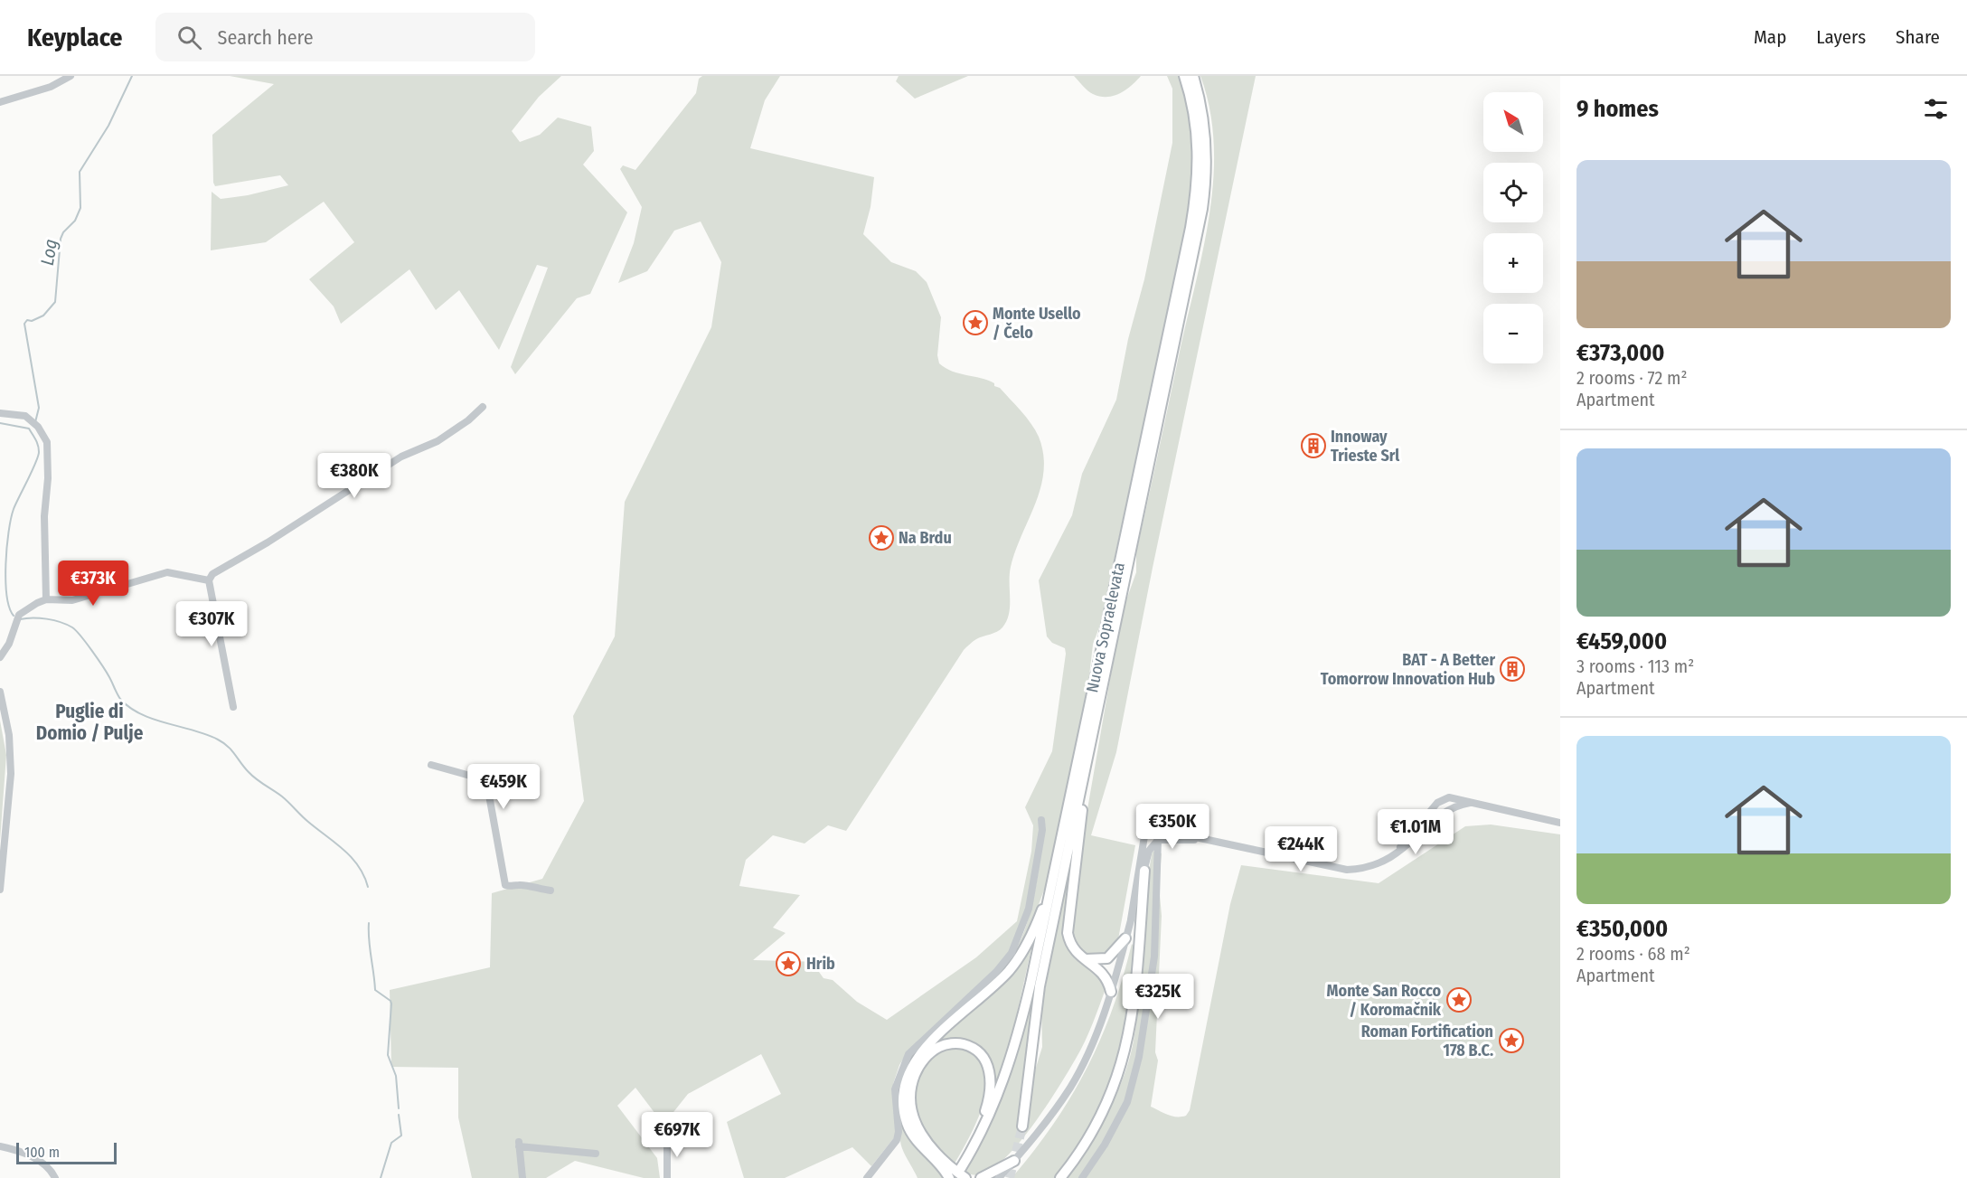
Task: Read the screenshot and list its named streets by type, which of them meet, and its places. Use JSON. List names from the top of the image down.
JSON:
{
  "streets": {
    "highway": ["Nuova Sopraelevata"]
  },
  "districts": ["Puglie di Domio / Pulje"],
  "water": ["Log"],
  "places": {
    "place": [
      "Monte Usello / Čelo",
      "Na Brdu",
      "Hrib",
      "Monte San Rocco / Koromačnik",
      "Roman Fortification 178 B.C."
    ],
    "building": ["Innoway Trieste Srl", "BAT - A Better Tomorrow Innovation Hub"]
  },
  "scale_bar": "100 m",
  "north": "top left",
  "page": {
    "header": "Keyplace",
    "search": "Search here",
    "nav": ["Map", "Layers", "Share"],
    "heading": "9 homes",
    "map_buttons": ["+", "−"],
    "list": [
      {
        "name": "€373,000",
        "note": "2 rooms · 72 m² · Apartment"
      },
      {
        "name": "€459,000",
        "note": "3 rooms · 113 m² · Apartment"
      },
      {
        "name": "€350,000",
        "note": "2 rooms · 68 m² · Apartment"
      }
    ],
    "price": [
      "€380K",
      "€373K",
      "€307K",
      "€459K",
      "€350K",
      "€1.01M",
      "€244K",
      "€325K",
      "€697K"
    ],
    "scale": "100 m"
  }
}
